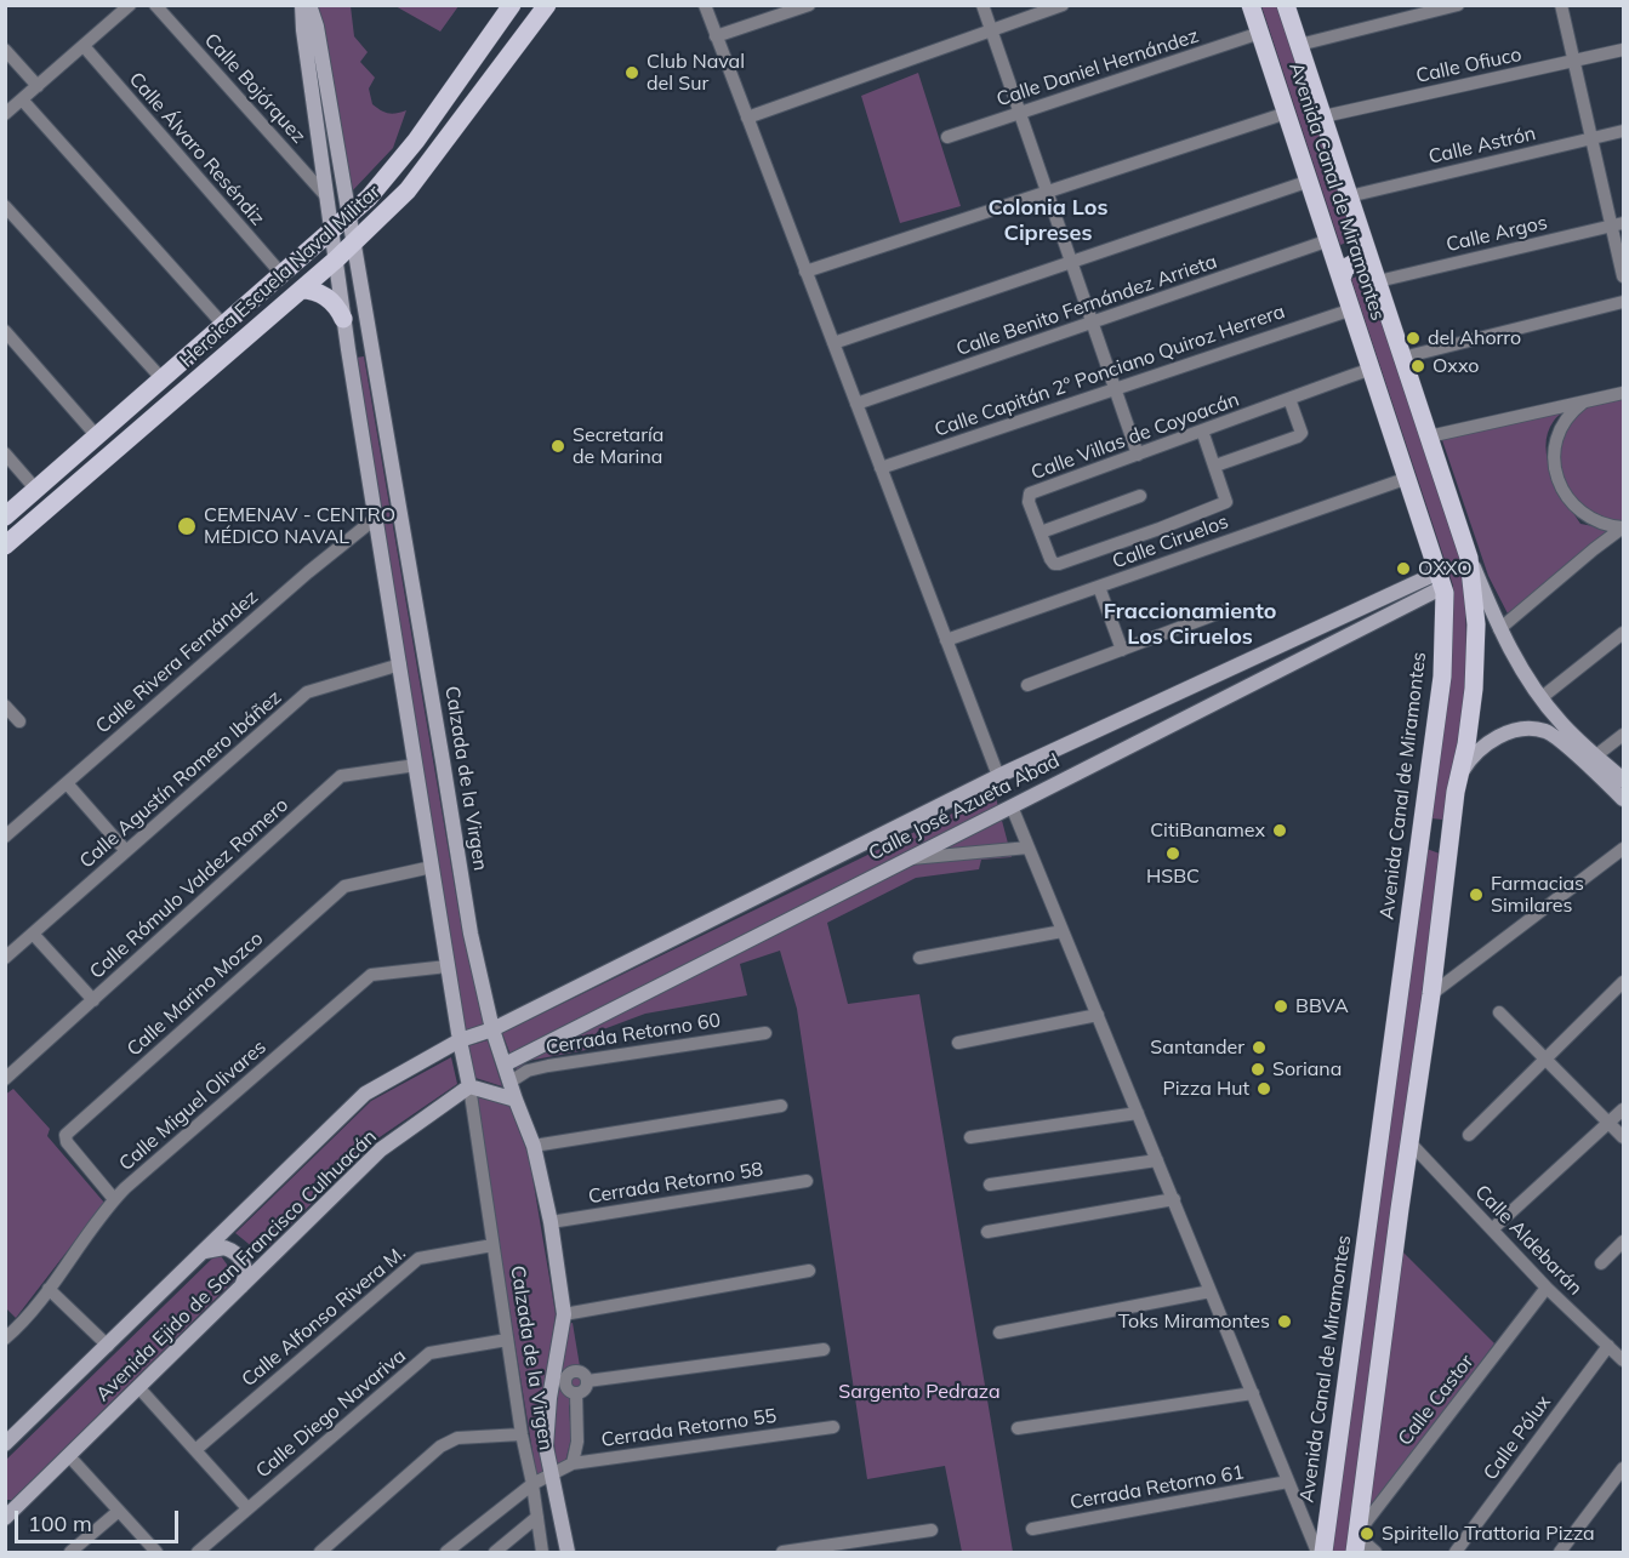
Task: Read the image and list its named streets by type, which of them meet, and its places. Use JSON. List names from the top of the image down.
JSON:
{
  "streets": {
    "main road": ["Avenida Canal de Miramontes", "Heroica Escuela Naval Militar"],
    "street": [
      "Calle Ofiuco",
      "Calle Daniel Hernández",
      "Calle Bojórquez",
      "Calle Astrón",
      "Calle Álvaro Reséndiz",
      "Calle Argos",
      "Calle Benito Fernández Arrieta",
      "Calle Capitán 2º Ponciano Quiroz Herrera",
      "Calle Villas de Coyoacán",
      "Calle Ciruelos",
      "Calle Rivera Fernández",
      "Calzada de la Virgen",
      "Calle Agustín Romero Ibáñez",
      "Calle José Azueta Abad",
      "Calle Rómulo Valdez Romero",
      "Calle Marino Mozco",
      "Cerrada Retorno 60",
      "Calle Miguel Olivares",
      "Cerrada Retorno 58",
      "Calle Aldebarán",
      "Avenida Ejido de San Francisco Culhuacán",
      "Calle Alfonso Rivera M.",
      "Calle Castor",
      "Calle Diego Navariva",
      "Cerrada Retorno 55",
      "Calle Pólux",
      "Cerrada Retorno 61"
    ]
  },
  "crossings": [
    ["Calle Ofiuco", "Avenida Canal de Miramontes"],
    ["Calle Daniel Hernández", "Avenida Canal de Miramontes"],
    ["Calle Bojórquez", "Calzada de la Virgen"],
    ["Calle Astrón", "Avenida Canal de Miramontes"],
    ["Calle Álvaro Reséndiz", "Heroica Escuela Naval Militar"],
    ["Avenida Canal de Miramontes", "Calle Argos"],
    ["Avenida Canal de Miramontes", "Calle Benito Fernández Arrieta"],
    ["Avenida Canal de Miramontes", "Calle Capitán 2º Ponciano Quiroz Herrera"],
    ["Avenida Canal de Miramontes", "Calle Villas de Coyoacán"],
    ["Avenida Canal de Miramontes", "Calle Ciruelos"],
    ["Avenida Canal de Miramontes", "Calle José Azueta Abad"],
    ["Avenida Canal de Miramontes", "Calle Aldebarán"],
    ["Avenida Canal de Miramontes", "Calle Castor"],
    ["Heroica Escuela Naval Militar", "Calzada de la Virgen"],
    ["Calle Rivera Fernández", "Calzada de la Virgen"],
    ["Calzada de la Virgen", "Calle Agustín Romero Ibáñez"],
    ["Calzada de la Virgen", "Calle José Azueta Abad"],
    ["Calzada de la Virgen", "Calle Rómulo Valdez Romero"],
    ["Calzada de la Virgen", "Calle Marino Mozco"],
    ["Calzada de la Virgen", "Cerrada Retorno 60"],
    ["Calzada de la Virgen", "Calle Miguel Olivares"],
    ["Calzada de la Virgen", "Cerrada Retorno 58"],
    ["Calzada de la Virgen", "Avenida Ejido de San Francisco Culhuacán"],
    ["Calzada de la Virgen", "Calle Alfonso Rivera M."],
    ["Calzada de la Virgen", "Calle Diego Navariva"],
    ["Calzada de la Virgen", "Cerrada Retorno 55"],
    ["Calle José Azueta Abad", "Avenida Ejido de San Francisco Culhuacán"],
    ["Calle Marino Mozco", "Calle Miguel Olivares"],
    ["Calle Aldebarán", "Calle Castor"],
    ["Calle Aldebarán", "Calle Pólux"]
  ],
  "districts": ["Colonia Los Cipreses", "Fraccionamiento Los Ciruelos"],
  "parks": ["Sargento Pedraza"],
  "places": [
    "Club Naval del Sur",
    "del Ahorro",
    "Oxxo",
    "Secretaría de Marina",
    "CEMENAV - CENTRO MÉDICO NAVAL",
    "OXXO",
    "CitiBanamex",
    "HSBC",
    "Farmacias Similares",
    "BBVA",
    "Santander",
    "Soriana",
    "Pizza Hut",
    "Toks Miramontes",
    "Spiritello Trattoria Pizza"
  ],
  "scale_bar": "100 m"
}
